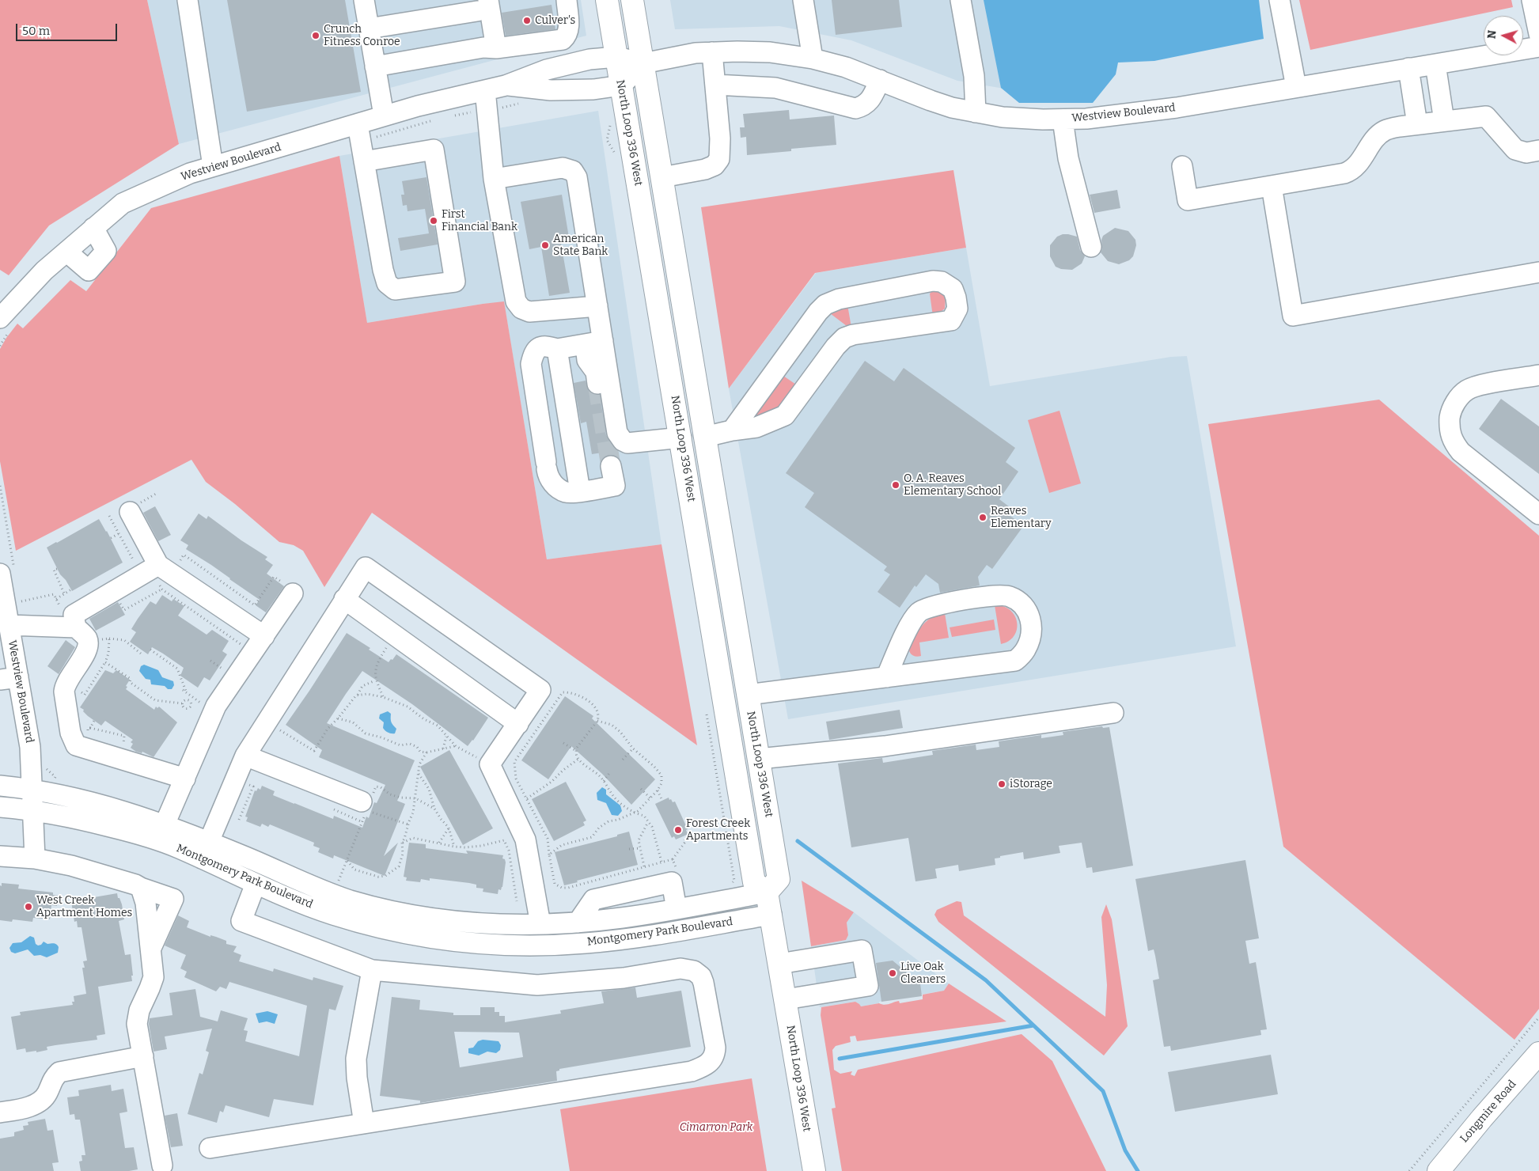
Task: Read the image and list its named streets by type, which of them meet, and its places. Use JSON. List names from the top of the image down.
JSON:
{
  "streets": {
    "main road": ["North Loop 336 West", "Longmire Road"],
    "street": ["Westview Boulevard", "Montgomery Park Boulevard"]
  },
  "crossings": [
    ["Westview Boulevard", "North Loop 336 West"],
    ["Westview Boulevard", "Montgomery Park Boulevard"],
    ["North Loop 336 West", "Montgomery Park Boulevard"]
  ],
  "parks": ["Cimarron Park"],
  "places": [
    "Culver's",
    "Crunch Fitness Conroe",
    "First Financial Bank",
    "American State Bank",
    "O. A. Reaves Elementary School",
    "Reaves Elementary",
    "iStorage",
    "Forest Creek Apartments",
    "West Creek Apartment Homes",
    "Live Oak Cleaners"
  ],
  "scale_bar": "50 m",
  "north": "left"
}
